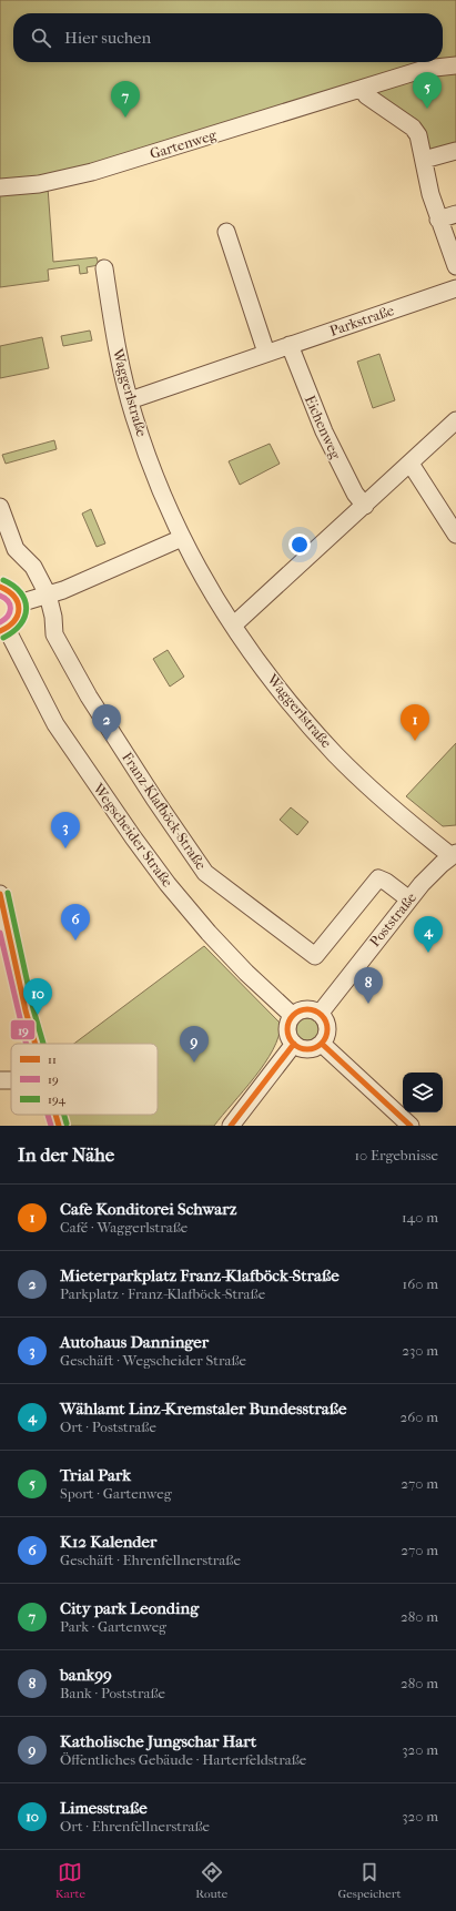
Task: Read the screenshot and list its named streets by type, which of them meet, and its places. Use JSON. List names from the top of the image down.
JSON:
{
  "streets": {
    "street": [
      "Gartenweg",
      "Parkstraße",
      "Waggerlstraße",
      "Eichenweg",
      "Franz-Klafböck-Straße",
      "Wegscheider Straße",
      "Poststraße"
    ]
  },
  "crossings": [
    ["Parkstraße", "Waggerlstraße"],
    ["Parkstraße", "Eichenweg"],
    ["Waggerlstraße", "Poststraße"],
    ["Franz-Klafböck-Straße", "Poststraße"],
    ["Wegscheider Straße", "Poststraße"]
  ],
  "lines": ["transit line 194", "transit line 11", "transit line 19"],
  "legend": ["11", "19", "194"],
  "page": {
    "search": "Hier suchen",
    "pins": [
      "5",
      "7",
      "1",
      "2",
      "3",
      "6",
      "4",
      "8",
      "10",
      "9"
    ],
    "heading": ["In der Nähe", "10 Ergebnisse"],
    "list": [
      {
        "mark": "1",
        "name": "Cafe Konditorei Schwarz",
        "note": "Café · Waggerlstraße",
        "value": "140 m"
      },
      {
        "mark": "2",
        "name": "Mieterparkplatz Franz-Klafböck-Straße",
        "note": "Parkplatz · Franz-Klafböck-Straße",
        "value": "160 m"
      },
      {
        "mark": "3",
        "name": "Autohaus Danninger",
        "note": "Geschäft · Wegscheider Straße",
        "value": "230 m"
      },
      {
        "mark": "4",
        "name": "Wählamt Linz-Kremstaler Bundesstraße",
        "note": "Ort · Poststraße",
        "value": "260 m"
      },
      {
        "mark": "5",
        "name": "Trial Park",
        "note": "Sport · Gartenweg",
        "value": "270 m"
      },
      {
        "mark": "6",
        "name": "K12 Kalender",
        "note": "Geschäft · Ehrenfellnerstraße",
        "value": "270 m"
      },
      {
        "mark": "7",
        "name": "City park Leonding",
        "note": "Park · Gartenweg",
        "value": "280 m"
      },
      {
        "mark": "8",
        "name": "bank99",
        "note": "Bank · Poststraße",
        "value": "280 m"
      },
      {
        "mark": "9",
        "name": "Katholische Jungschar Hart",
        "note": "Öffentliches Gebäude · Harterfeldstraße",
        "value": "320 m"
      },
      {
        "mark": "10",
        "name": "Limesstraße",
        "note": "Ort · Ehrenfellnerstraße",
        "value": "320 m"
      }
    ],
    "nav": ["Karte", "Route", "Gespeichert"]
  }
}
